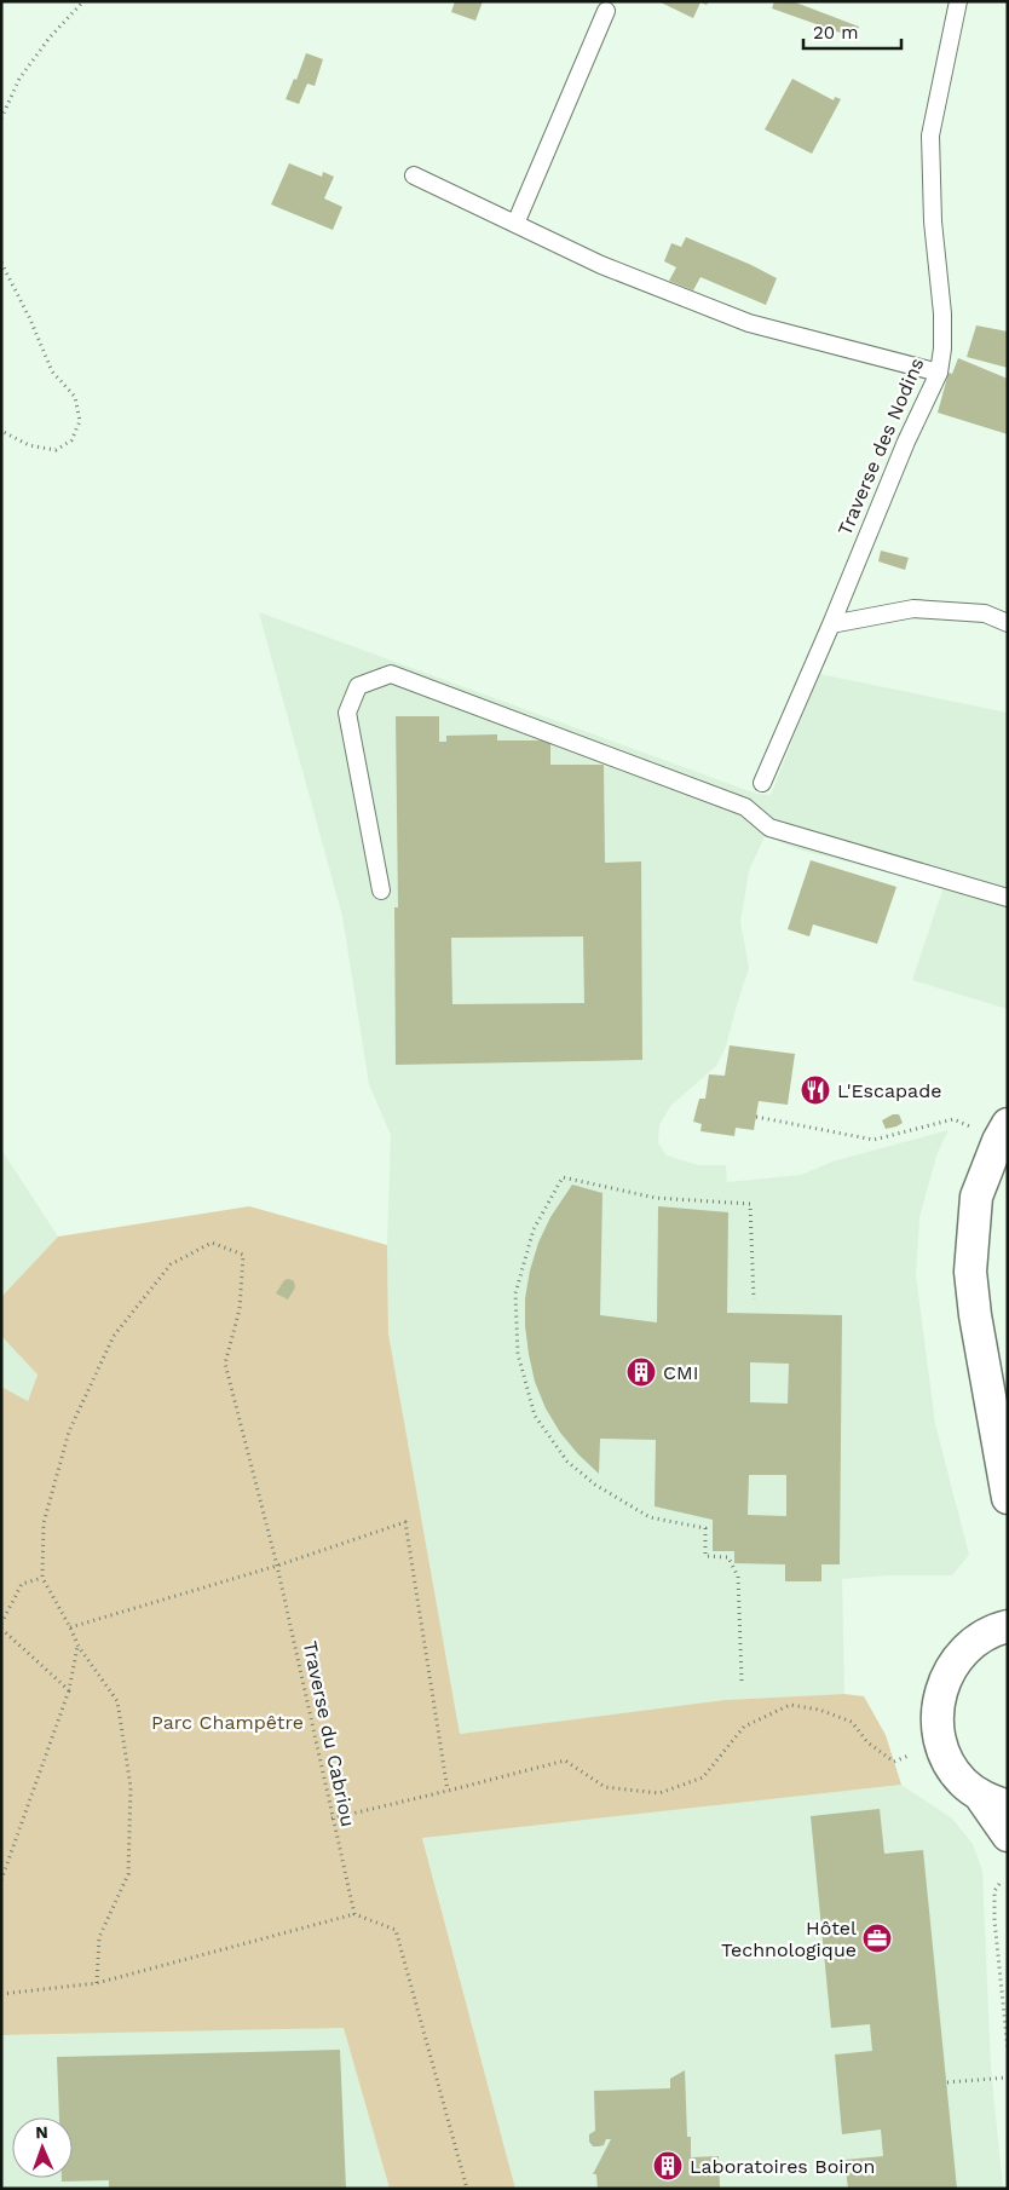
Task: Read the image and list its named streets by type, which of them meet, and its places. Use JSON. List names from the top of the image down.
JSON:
{
  "streets": {
    "lane": ["Traverse des Nodins"],
    "path": ["Traverse du Cabriou"]
  },
  "parks": ["Parc Champêtre"],
  "places": {
    "restaurant": ["L'Escapade"],
    "building": ["CMI", "Laboratoires Boiron"],
    "office": ["Hôtel Technologique"]
  },
  "scale_bar": "20 m",
  "north": "top"
}
